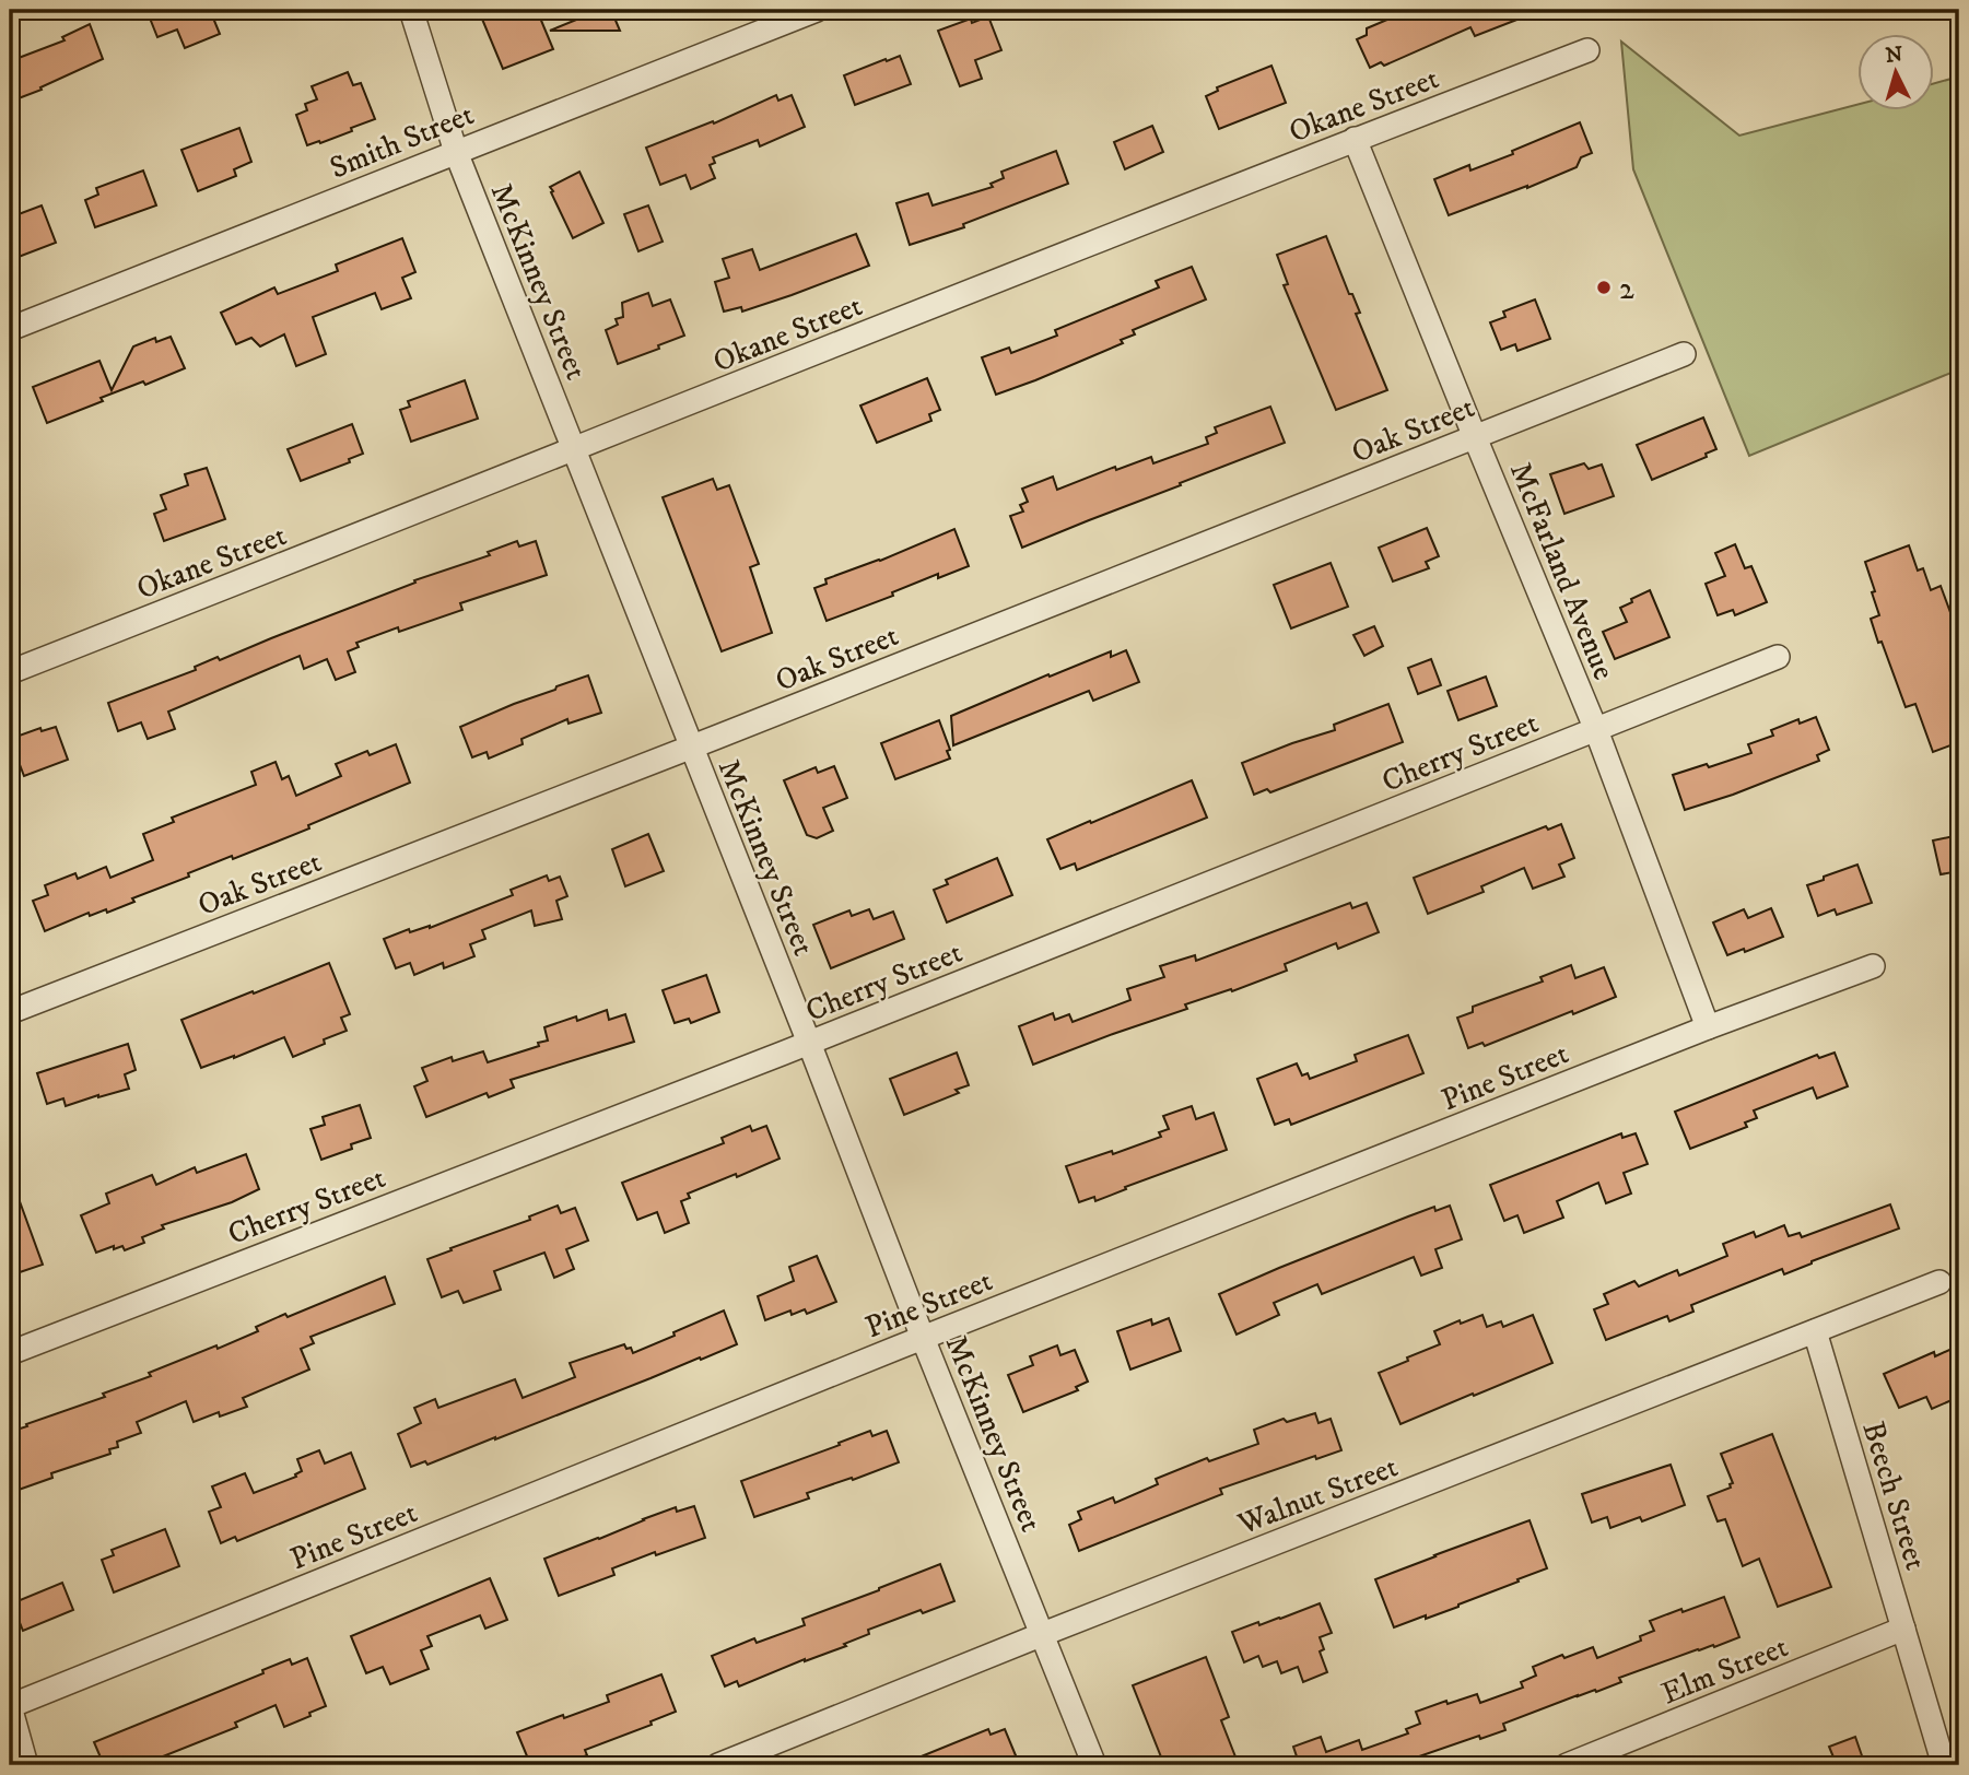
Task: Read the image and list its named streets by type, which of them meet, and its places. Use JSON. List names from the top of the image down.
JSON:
{
  "streets": {
    "street": [
      "Okane Street",
      "Smith Street",
      "McKinney Street",
      "Oak Street",
      "McFarland Avenue",
      "Cherry Street",
      "Pine Street",
      "Walnut Street",
      "Beech Street",
      "Elm Street"
    ]
  },
  "crossings": [
    ["Okane Street", "McKinney Street"],
    ["Okane Street", "McFarland Avenue"],
    ["Smith Street", "McKinney Street"],
    ["McKinney Street", "Oak Street"],
    ["McKinney Street", "Cherry Street"],
    ["McKinney Street", "Pine Street"],
    ["McKinney Street", "Walnut Street"],
    ["Oak Street", "McFarland Avenue"],
    ["McFarland Avenue", "Cherry Street"],
    ["McFarland Avenue", "Pine Street"],
    ["Walnut Street", "Beech Street"],
    ["Beech Street", "Elm Street"]
  ],
  "places": ["2"],
  "north": "top"
}
